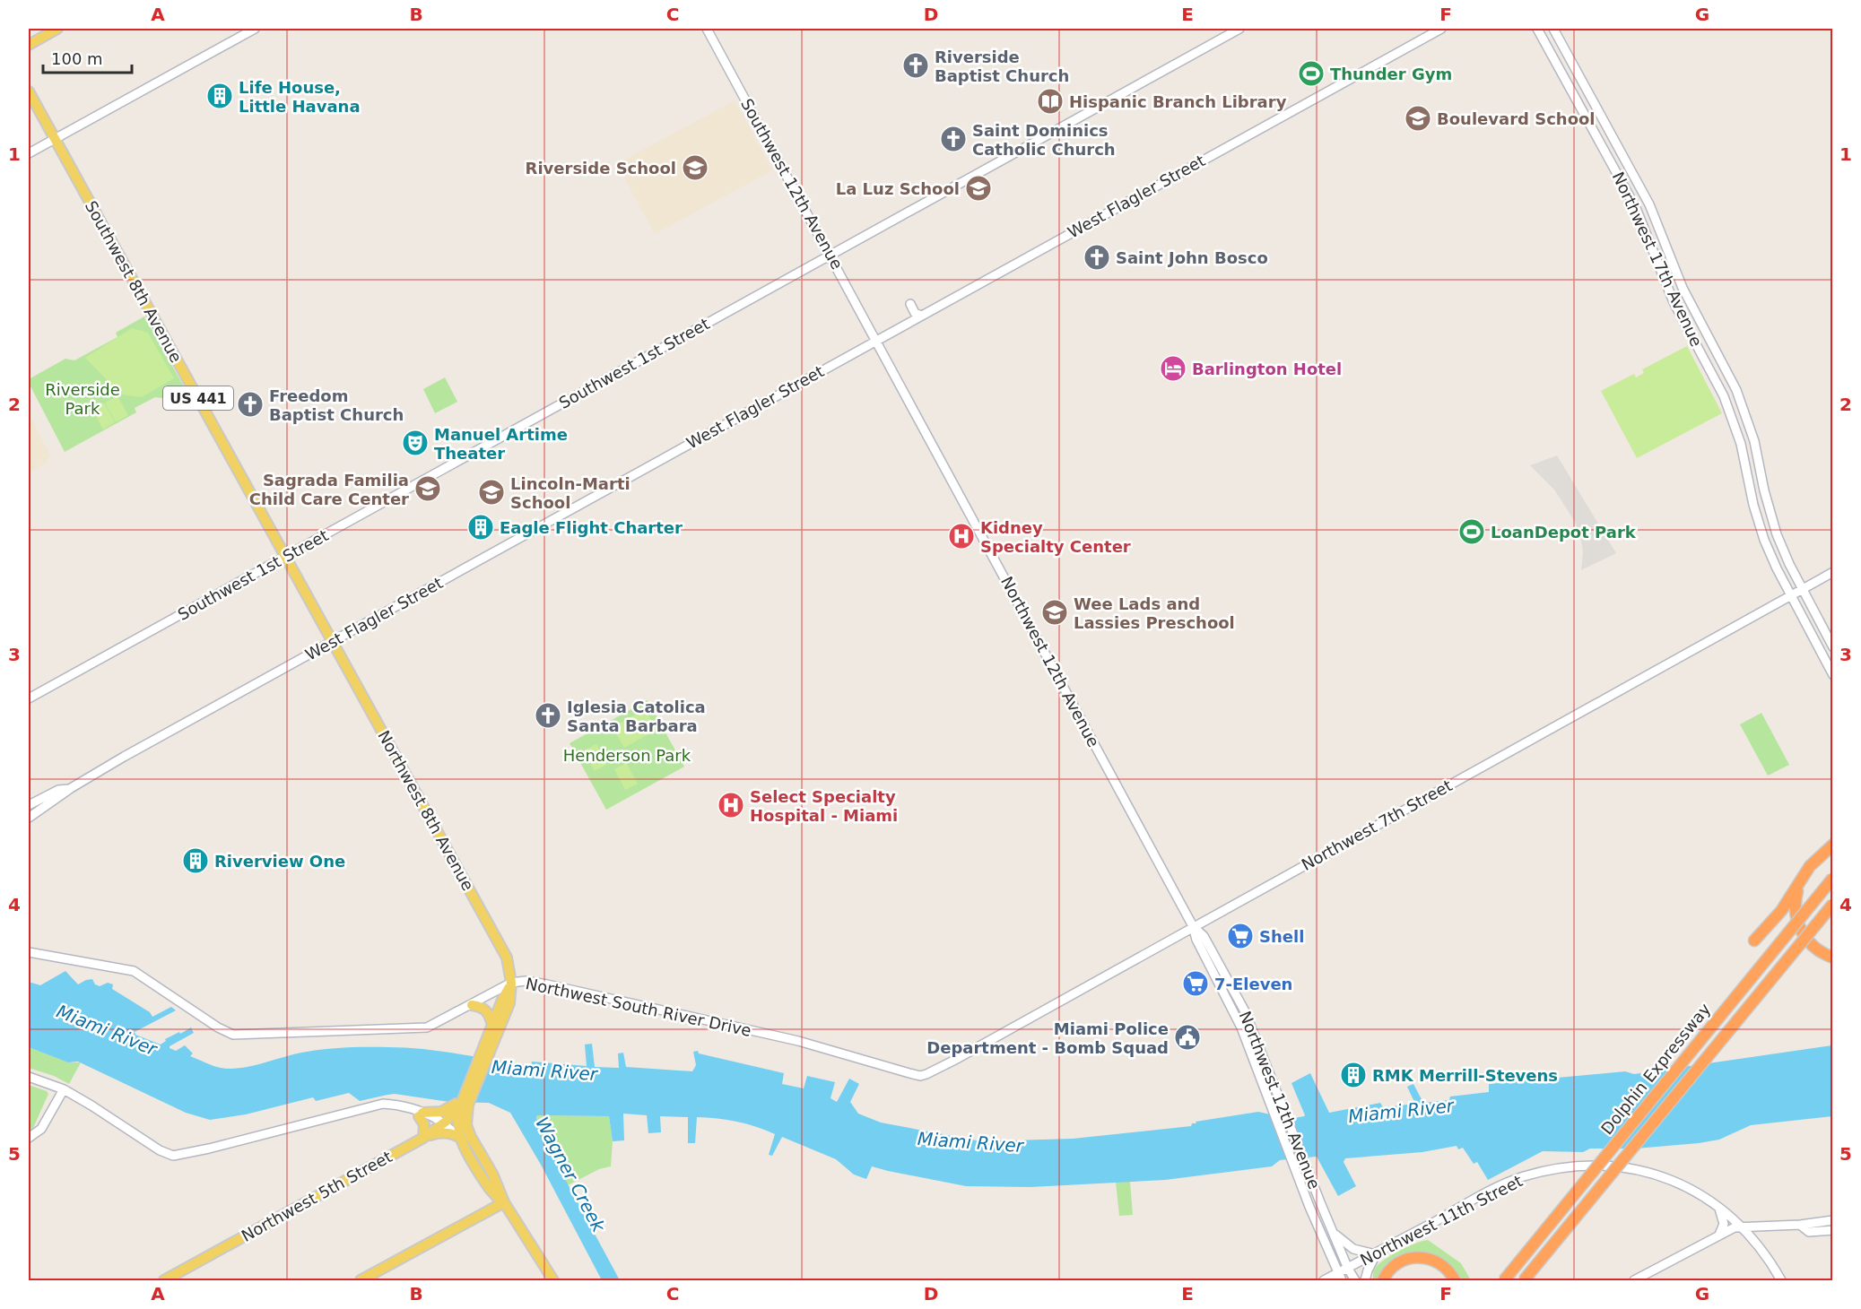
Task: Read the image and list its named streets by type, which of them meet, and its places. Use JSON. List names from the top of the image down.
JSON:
{
  "streets": {
    "highway": ["Dolphin Expressway"],
    "main road": [
      "Southwest 12th Avenue",
      "West Flagler Street",
      "Northwest 17th Avenue",
      "Southwest 8th Avenue",
      "Southwest 1st Street",
      "US 441",
      "Northwest 12th Avenue",
      "Northwest 8th Avenue",
      "Northwest 7th Street",
      "Northwest South River Drive",
      "Northwest 5th Street",
      "Northwest 11th Street"
    ]
  },
  "crossings": [
    ["Southwest 12th Avenue", "West Flagler Street"],
    ["Southwest 12th Avenue", "Southwest 1st Street"],
    ["Southwest 12th Avenue", "Northwest 12th Avenue"],
    ["West Flagler Street", "Southwest 8th Avenue"],
    ["West Flagler Street", "Northwest 12th Avenue"],
    ["West Flagler Street", "Northwest 8th Avenue"],
    ["Northwest 17th Avenue", "Northwest 7th Street"],
    ["Southwest 8th Avenue", "Southwest 1st Street"],
    ["Southwest 8th Avenue", "Northwest 8th Avenue"],
    ["US 441", "Northwest 8th Avenue"],
    ["US 441", "Northwest South River Drive"],
    ["US 441", "Northwest 5th Street"],
    ["Northwest 12th Avenue", "Northwest 7th Street"],
    ["Northwest 12th Avenue", "Northwest 11th Street"],
    ["Northwest 8th Avenue", "Northwest South River Drive"],
    ["Northwest 7th Street", "Northwest South River Drive"]
  ],
  "water": ["Miami River", "Wagner Creek"],
  "parks": ["Riverside Park", "Henderson Park"],
  "places": {
    "church": [
      "Riverside Baptist Church",
      "Saint Dominics Catholic Church",
      "Saint John Bosco",
      "Freedom Baptist Church",
      "Iglesia Catolica Santa Barbara"
    ],
    "sports": ["Thunder Gym", "LoanDepot Park"],
    "building": [
      "Life House, Little Havana",
      "Eagle Flight Charter",
      "Riverview One",
      "RMK Merrill-Stevens"
    ],
    "library": ["Hispanic Branch Library"],
    "school or university": [
      "Boulevard School",
      "Riverside School",
      "La Luz School",
      "Sagrada Familia Child Care Center",
      "Lincoln-Marti School",
      "Wee Lads and Lassies Preschool"
    ],
    "hotel": ["Barlington Hotel"],
    "theatre": ["Manuel Artime Theater"],
    "hospital": ["Kidney Specialty Center", "Select Specialty Hospital - Miami"],
    "supermarket": ["Shell", "7-Eleven"],
    "public building": ["Miami Police Department - Bomb Squad"]
  },
  "scale_bar": "100 m",
  "grid": {
    "columns": [
      "A",
      "B",
      "C",
      "D",
      "E",
      "F",
      "G"
    ],
    "rows": [
      "1",
      "2",
      "3",
      "4",
      "5"
    ]
  }
}
